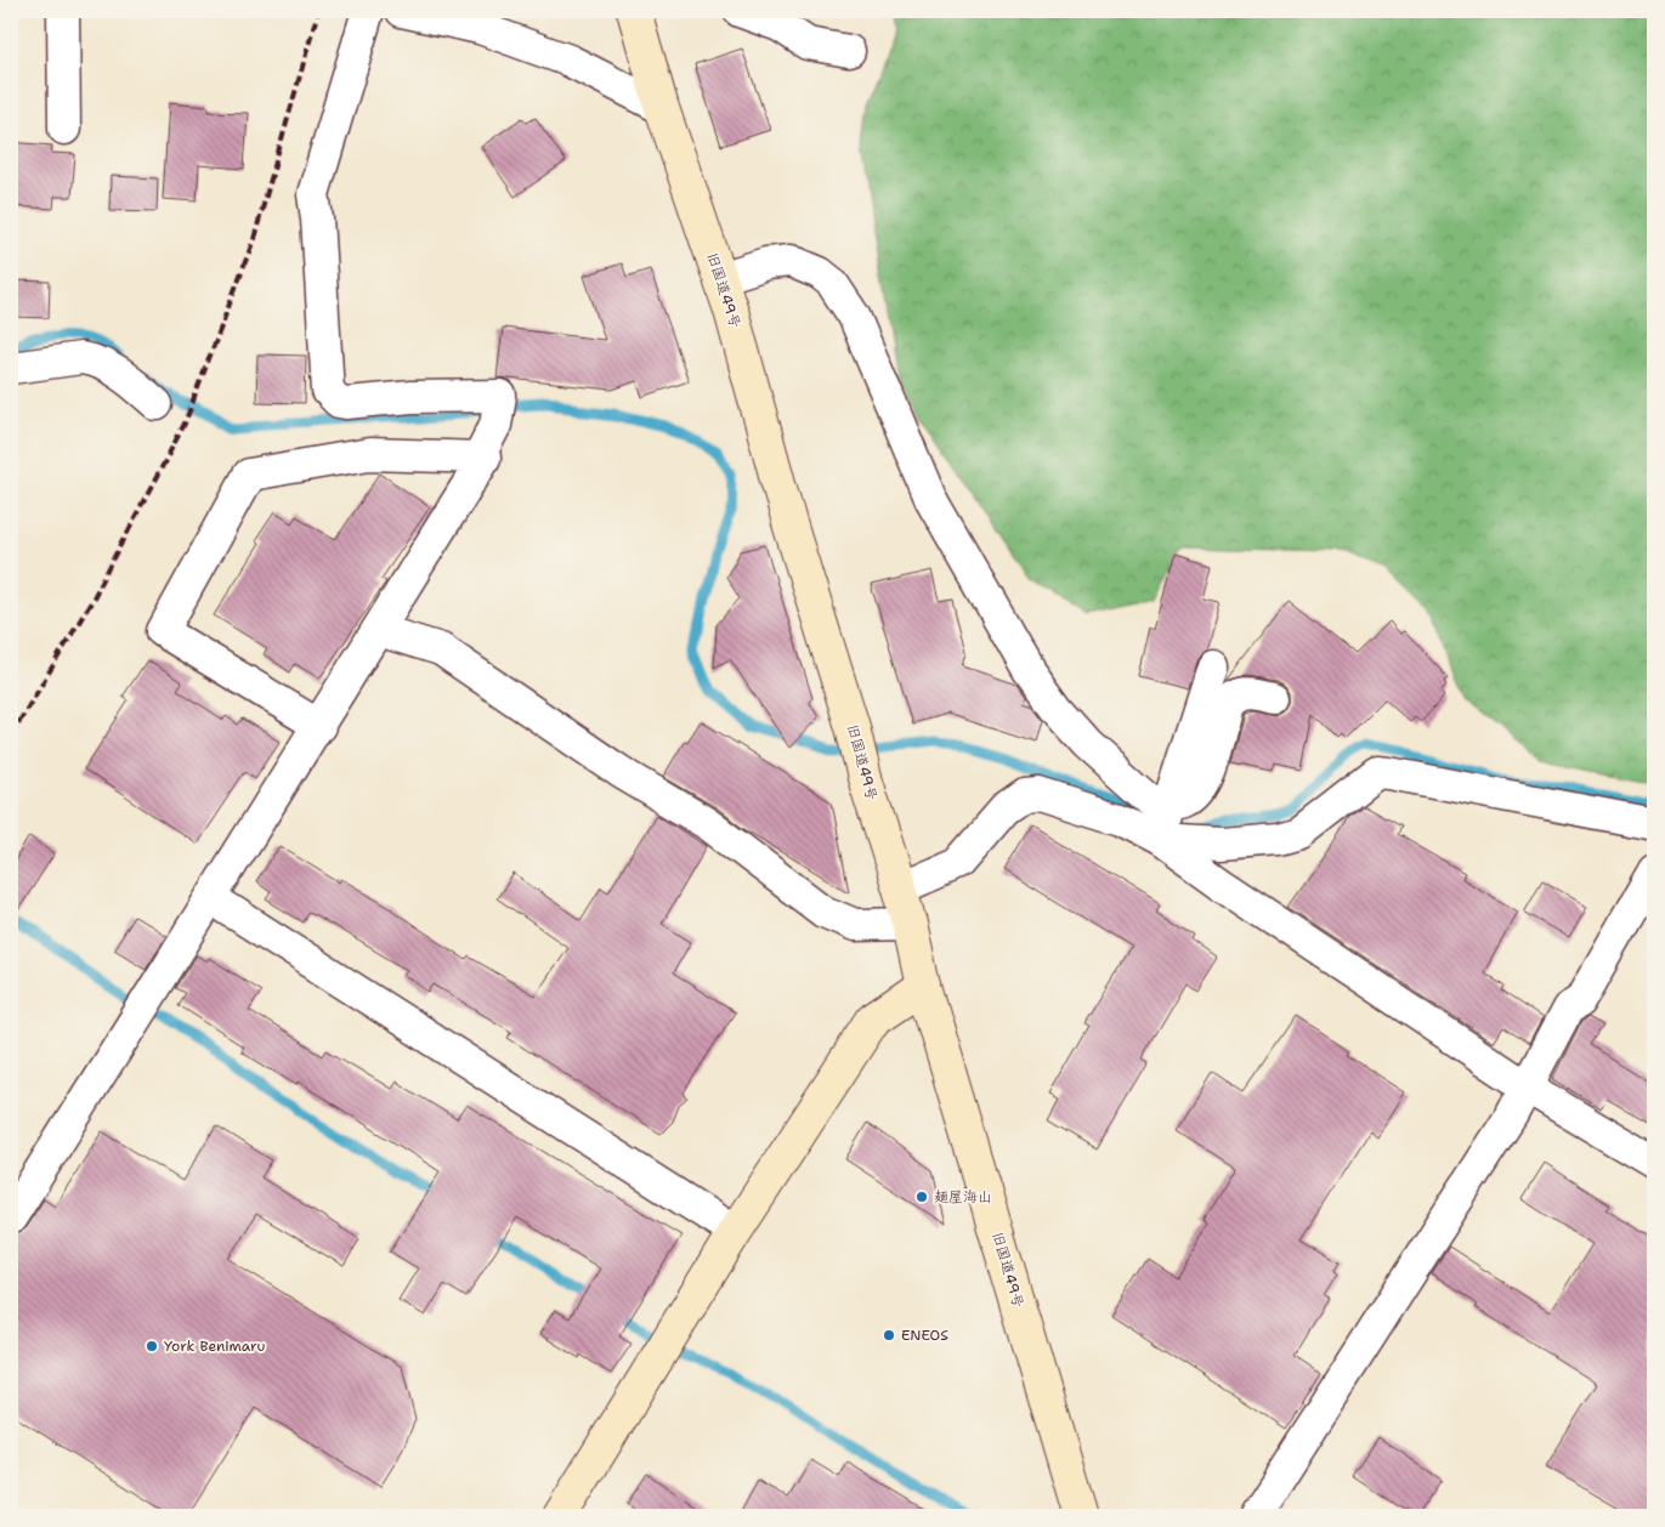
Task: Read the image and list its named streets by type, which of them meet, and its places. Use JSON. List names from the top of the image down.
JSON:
{
  "streets": {
    "street": ["旧国道49号"]
  },
  "places": ["麺屋海山", "ENEOS", "York Benimaru"]
}
